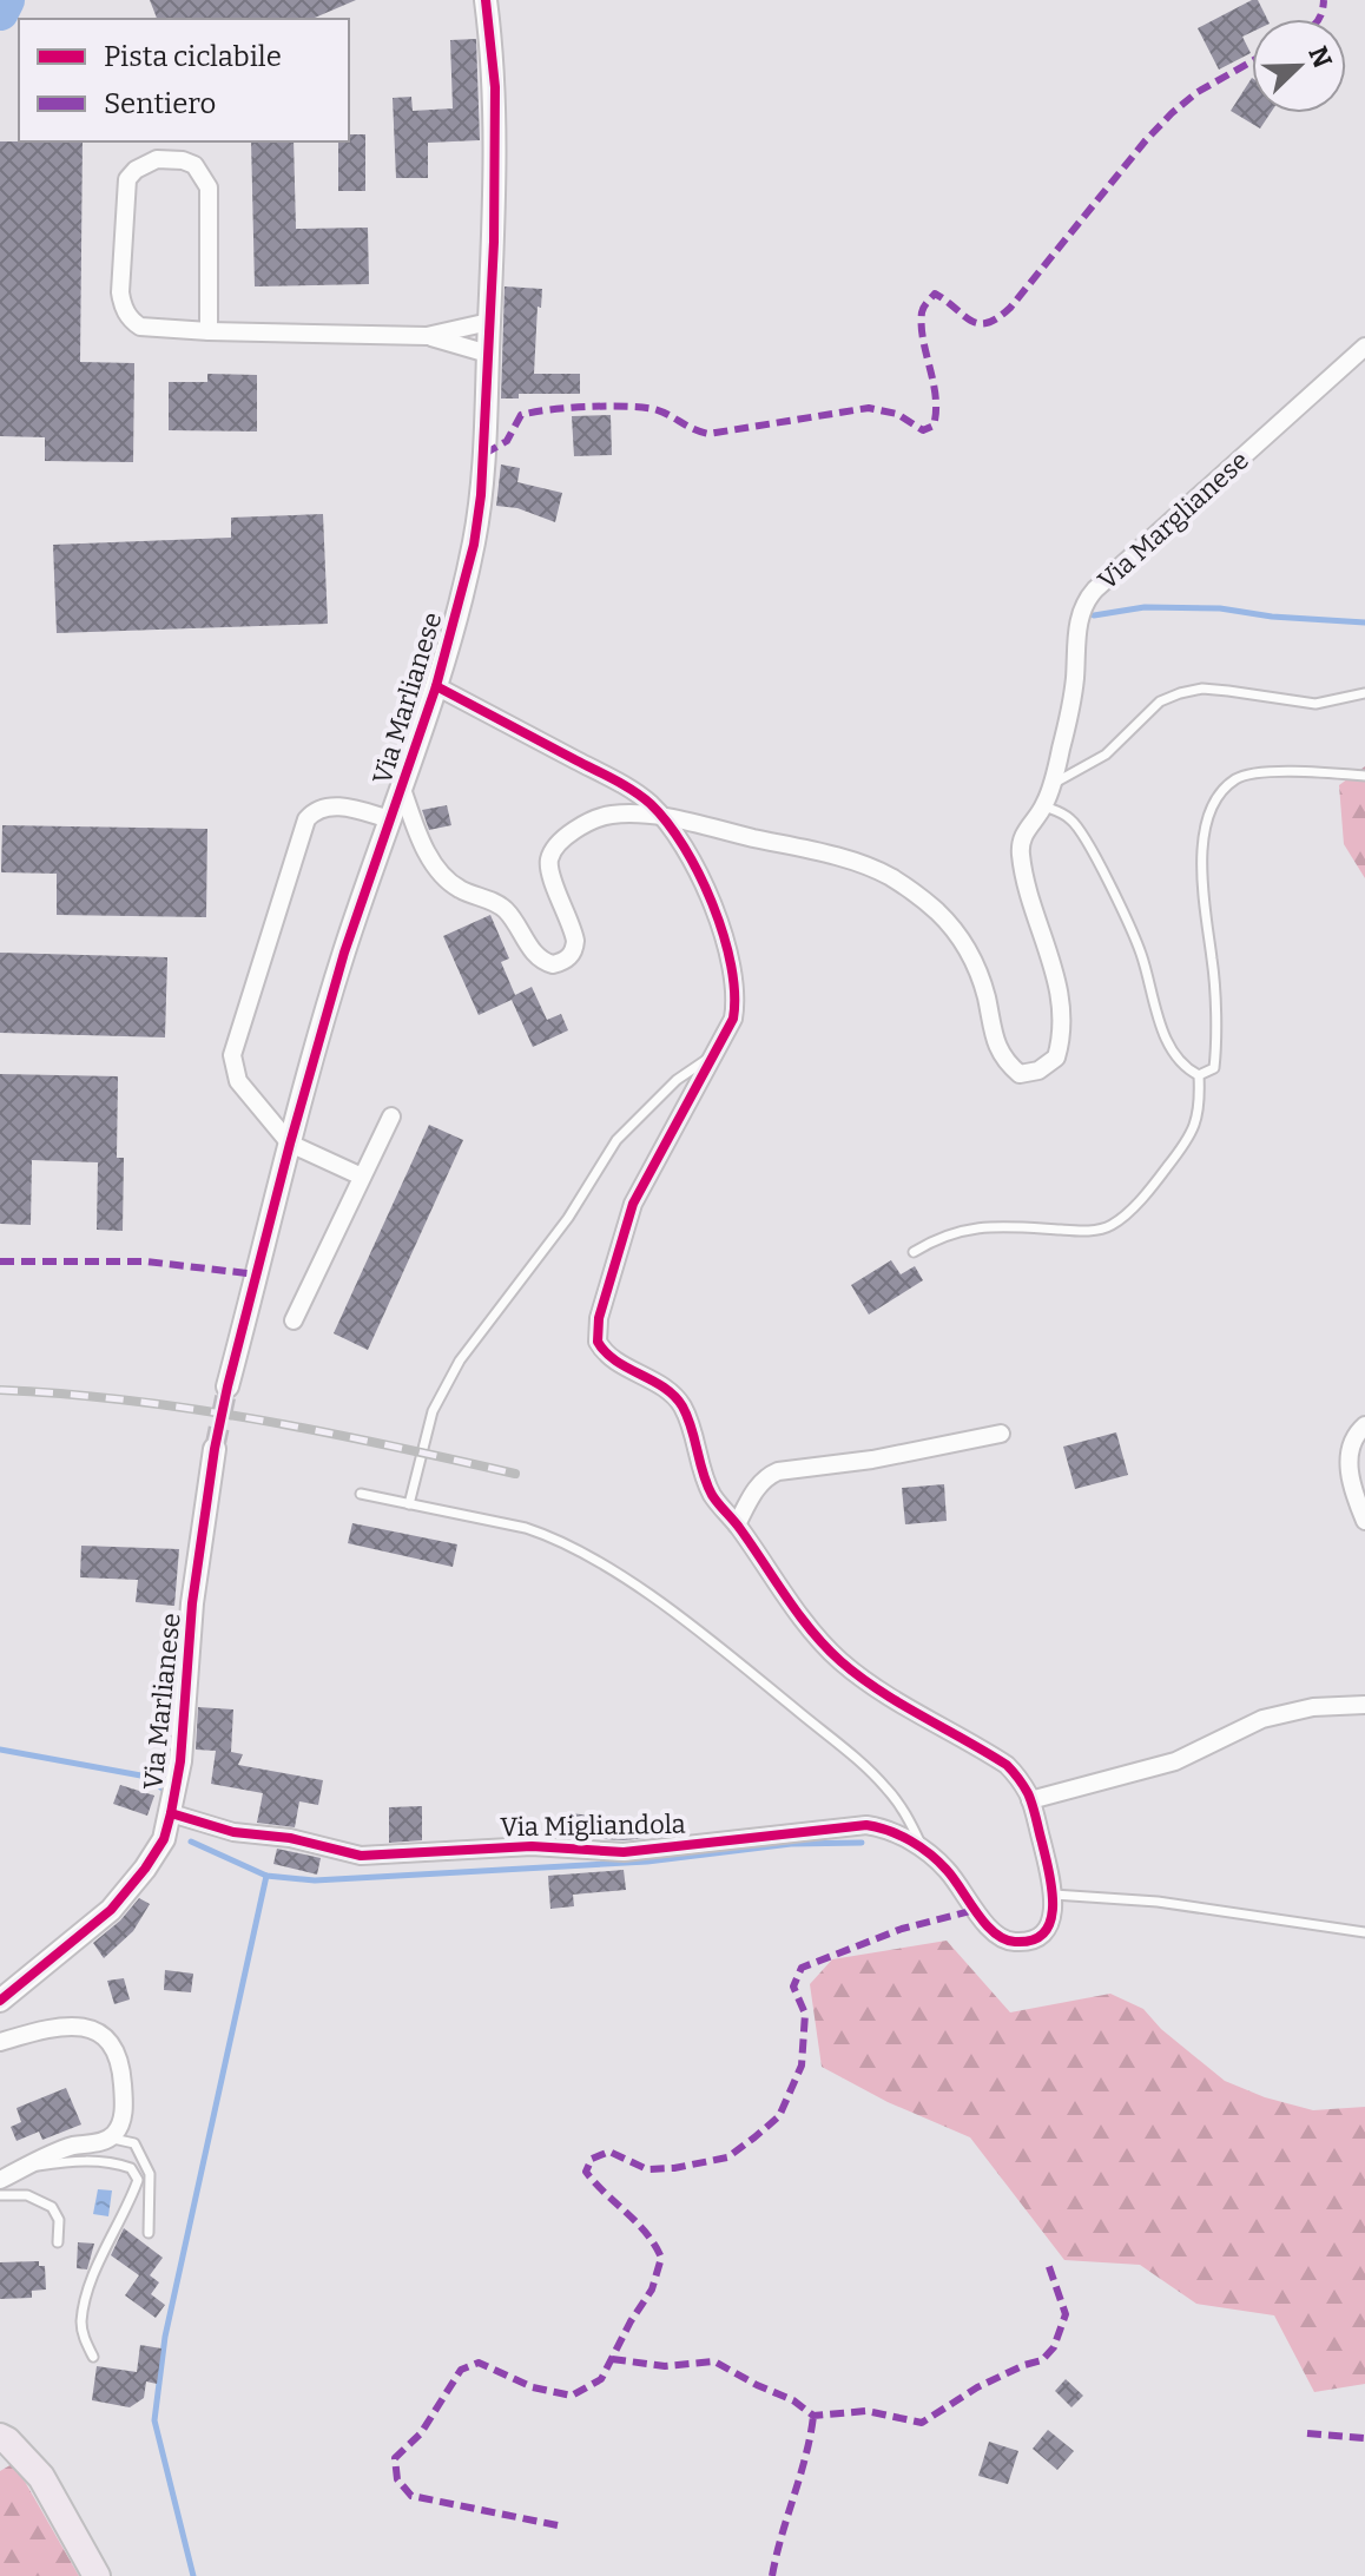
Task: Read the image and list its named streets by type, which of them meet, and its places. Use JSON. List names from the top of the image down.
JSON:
{
  "streets": {
    "street": ["Via Marglianese", "Via Marlianese", "Via Migliandola"]
  },
  "crossings": [
    ["Via Marglianese", "Via Marlianese"],
    ["Via Marlianese", "Via Migliandola"]
  ],
  "legend": ["Pista ciclabile", "Sentiero"],
  "north": "top right"
}
